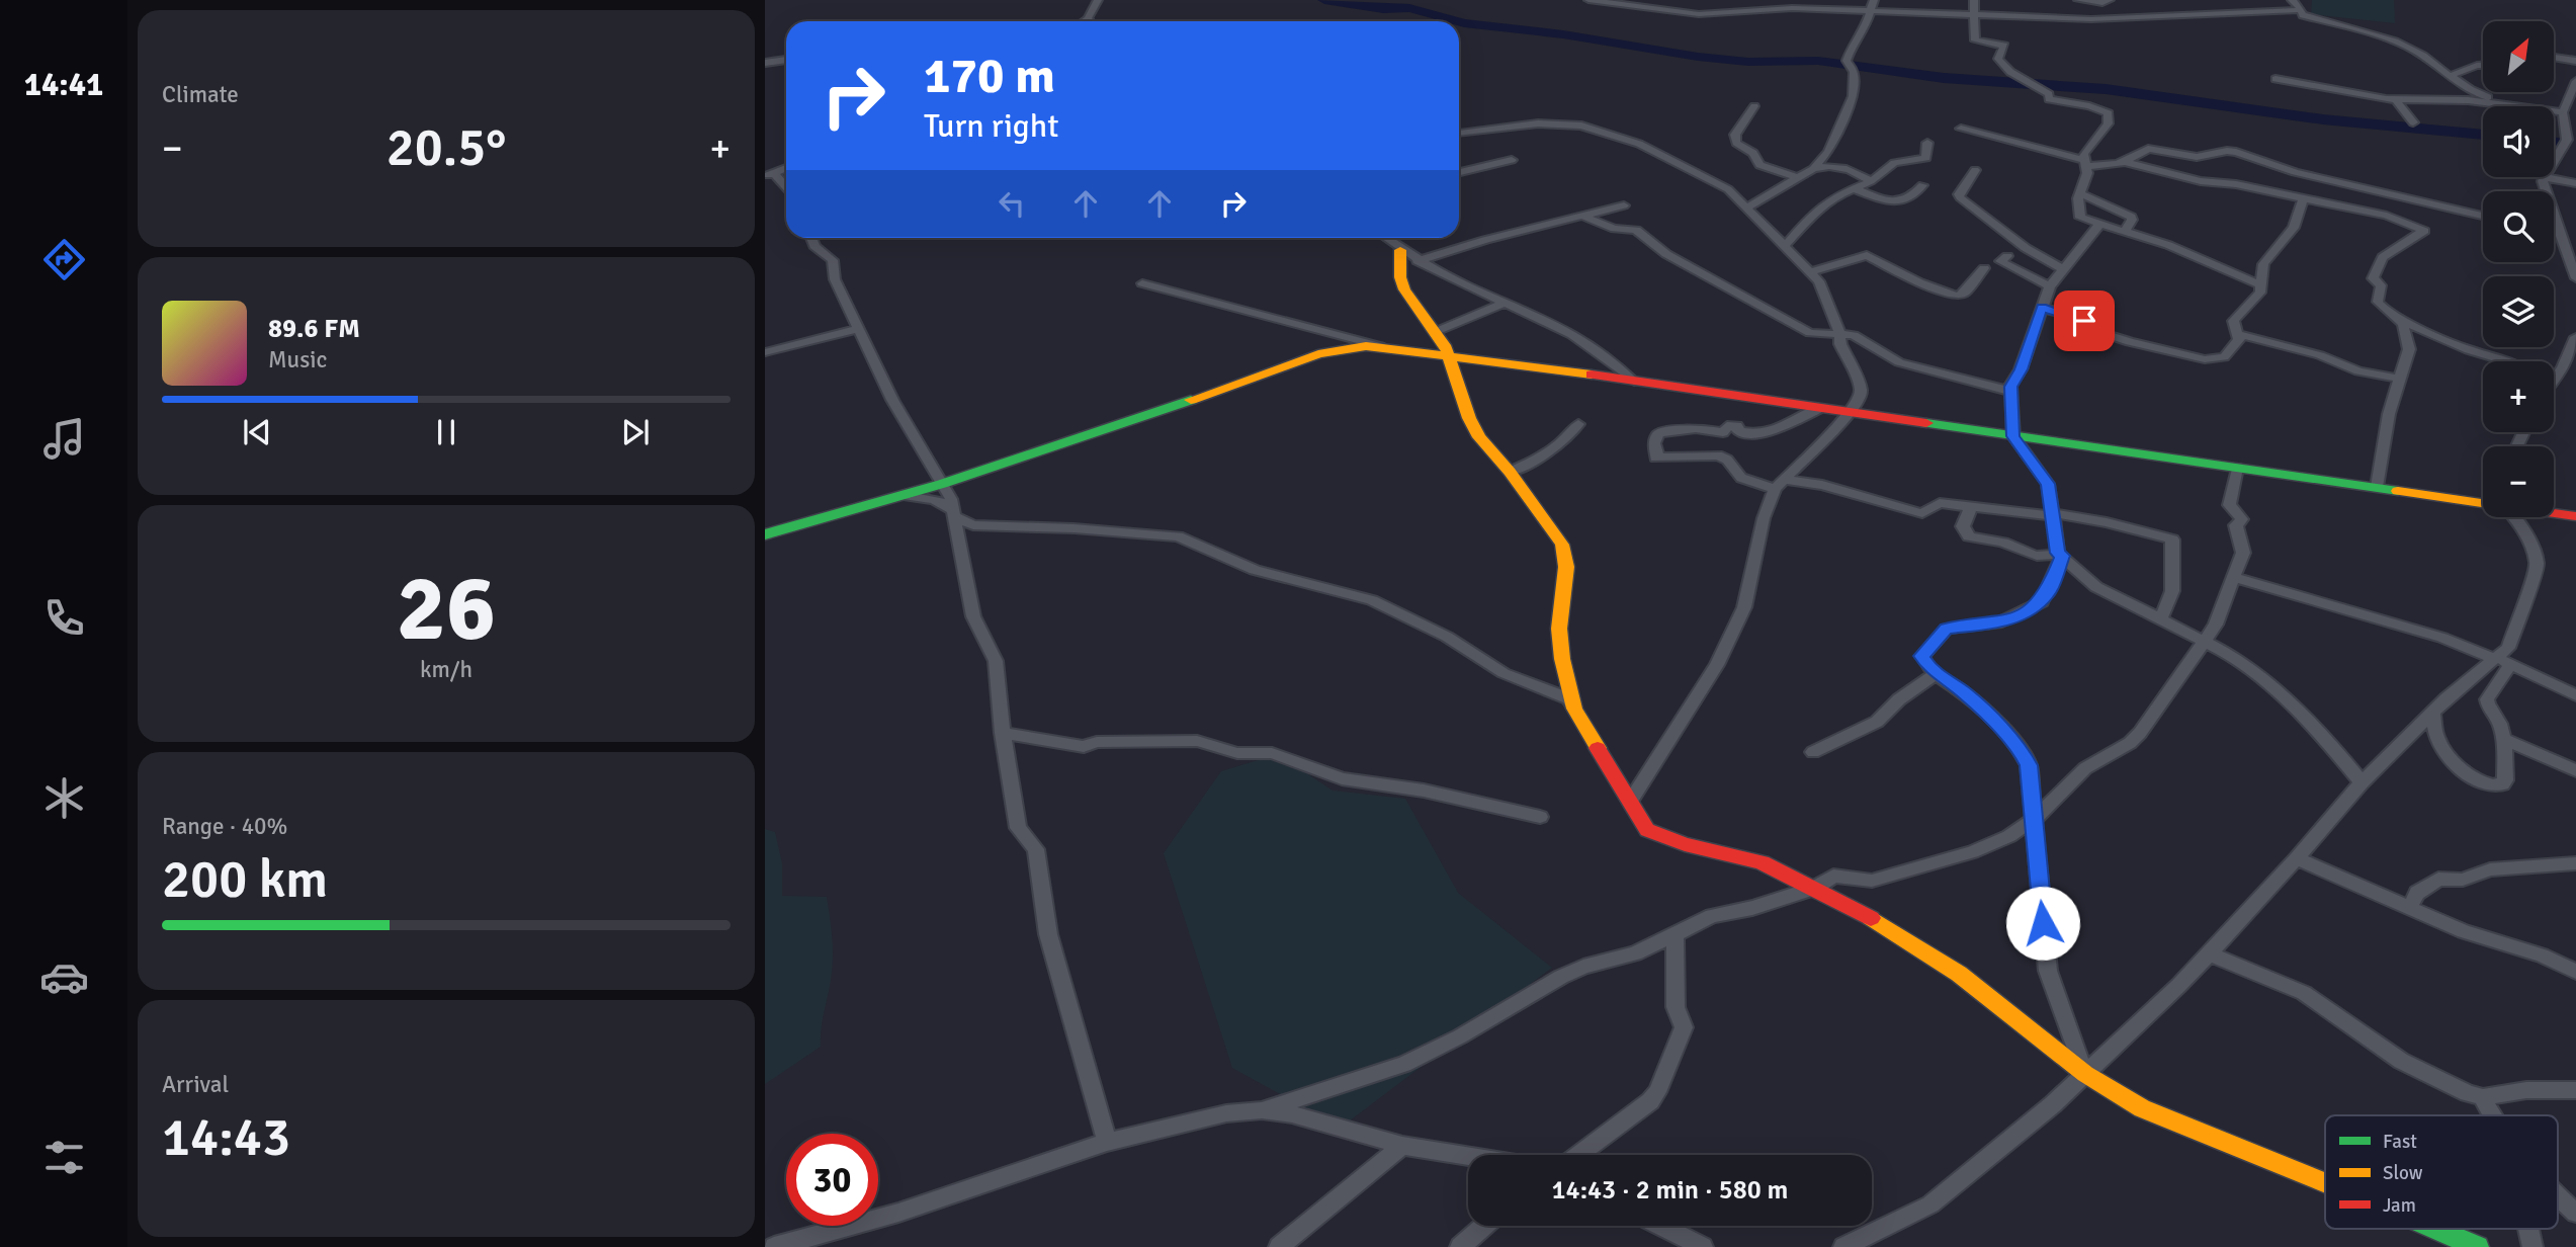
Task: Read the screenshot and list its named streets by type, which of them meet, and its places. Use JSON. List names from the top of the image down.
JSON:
{
  "legend": ["Fast", "Slow", "Jam"],
  "north": "top right",
  "page": {
    "tabs": "14:41",
    "tile": [
      "Climate",
      ["26", "km/h"],
      ["Range · 40%", "200 km"],
      ["Arrival", "14:43"]
    ],
    "map_buttons": ["+", "−"],
    "turn": ["170 m", "Turn right"],
    "heat": ["−", "20.5°", "+"],
    "song": ["89.6 FM", "Music"],
    "limit": "30",
    "trip": "14:43 · 2 min · 580 m"
  }
}
